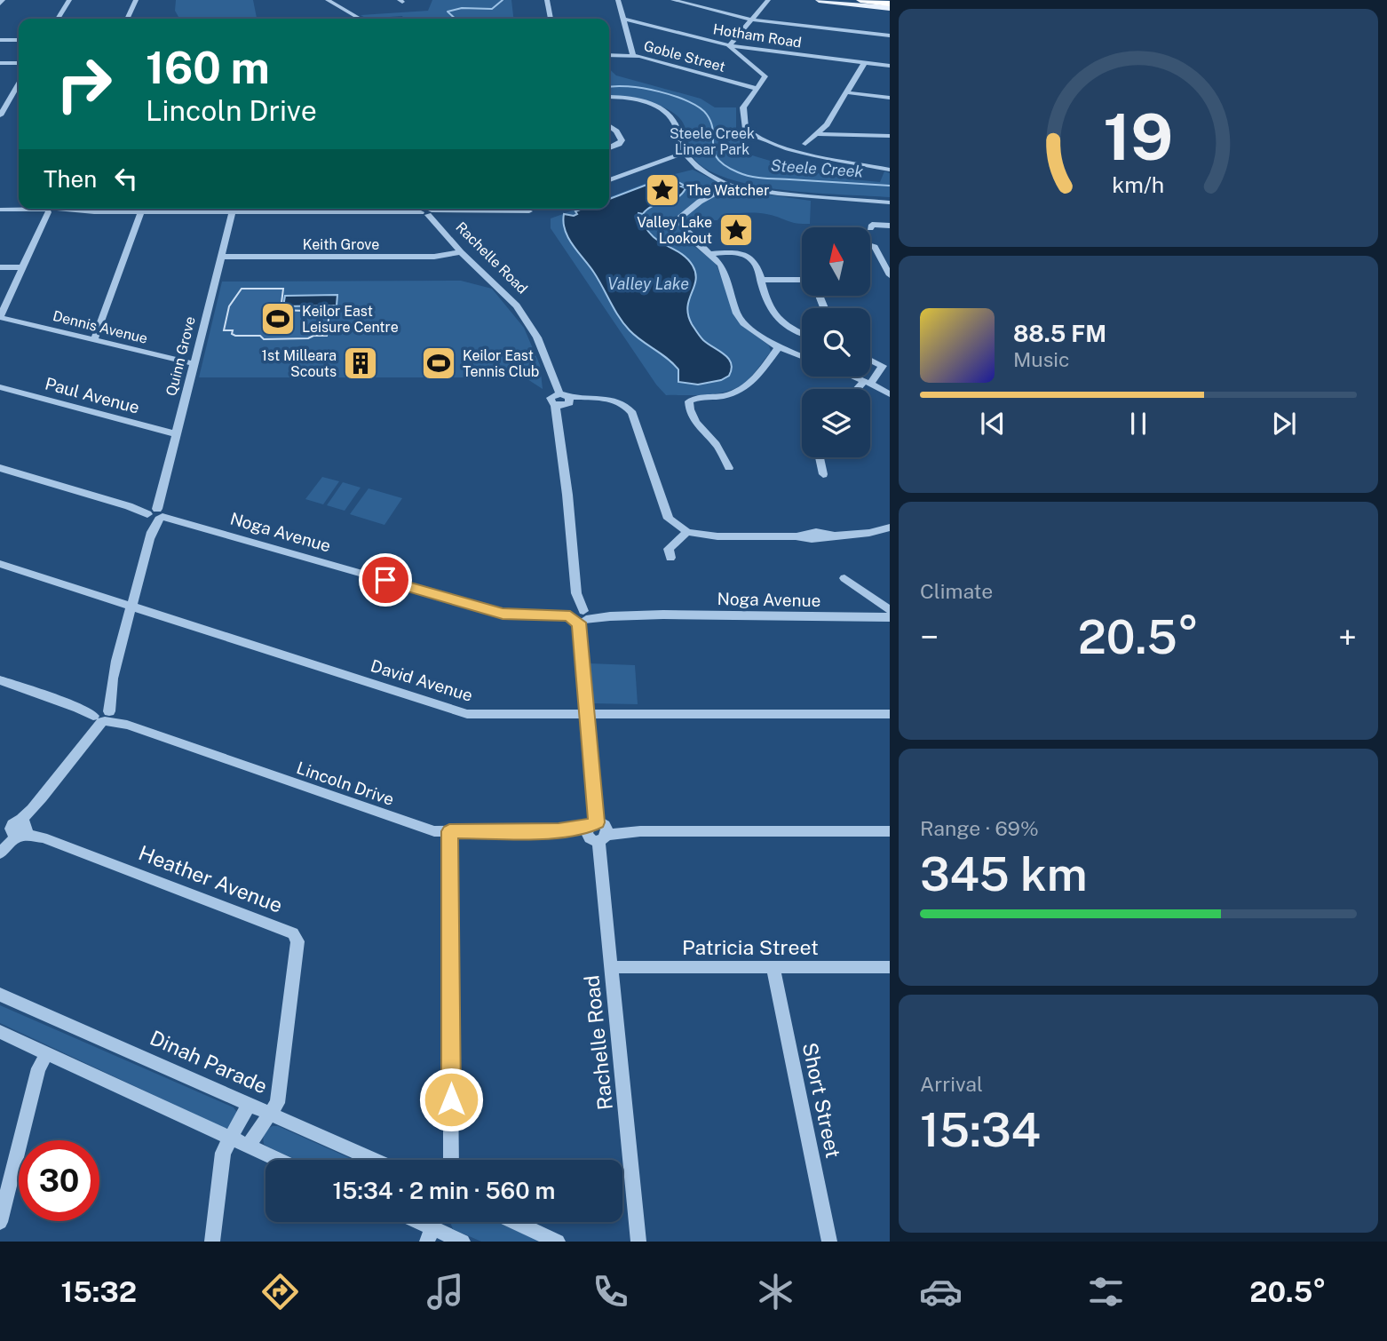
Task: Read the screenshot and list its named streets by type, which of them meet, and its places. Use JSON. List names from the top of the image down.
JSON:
{
  "streets": {
    "street": [
      "Hotham Road",
      "Goble Street",
      "Keith Grove",
      "Rachelle Road",
      "Dennis Avenue",
      "Quinn Grove",
      "Paul Avenue",
      "Noga Avenue",
      "David Avenue",
      "Lincoln Drive",
      "Heather Avenue",
      "Patricia Street",
      "Dinah Parade",
      "Short Street"
    ]
  },
  "crossings": [
    ["Keith Grove", "Rachelle Road"],
    ["Keith Grove", "Quinn Grove"],
    ["Rachelle Road", "Noga Avenue"],
    ["Rachelle Road", "David Avenue"],
    ["Rachelle Road", "Lincoln Drive"],
    ["Rachelle Road", "Patricia Street"],
    ["Dennis Avenue", "Quinn Grove"],
    ["Quinn Grove", "Paul Avenue"],
    ["Quinn Grove", "Noga Avenue"],
    ["Quinn Grove", "David Avenue"],
    ["Quinn Grove", "Lincoln Drive"],
    ["Heather Avenue", "Dinah Parade"],
    ["Patricia Street", "Short Street"]
  ],
  "water": ["Steele Creek", "Valley Lake"],
  "parks": ["Steele Creek Linear Park"],
  "places": {
    "place": ["The Watcher", "Valley Lake Lookout"],
    "sports": ["Keilor East Leisure Centre", "Keilor East Tennis Club"],
    "building": ["1st Milleara Scouts"]
  },
  "north": "top",
  "page": {
    "turn": ["160 m", "Lincoln Drive"],
    "then": "Then",
    "song": ["88.5 FM", "Music"],
    "tile": [
      "Climate",
      ["Range · 69%", "345 km"],
      ["Arrival", "15:34"]
    ],
    "heat": ["−", "20.5°", "+"],
    "limit": "30",
    "trip": "15:34 · 2 min · 560 m",
    "tabs": ["15:32", "20.5°"],
    "gauge": ["19", "km/h"]
  }
}
